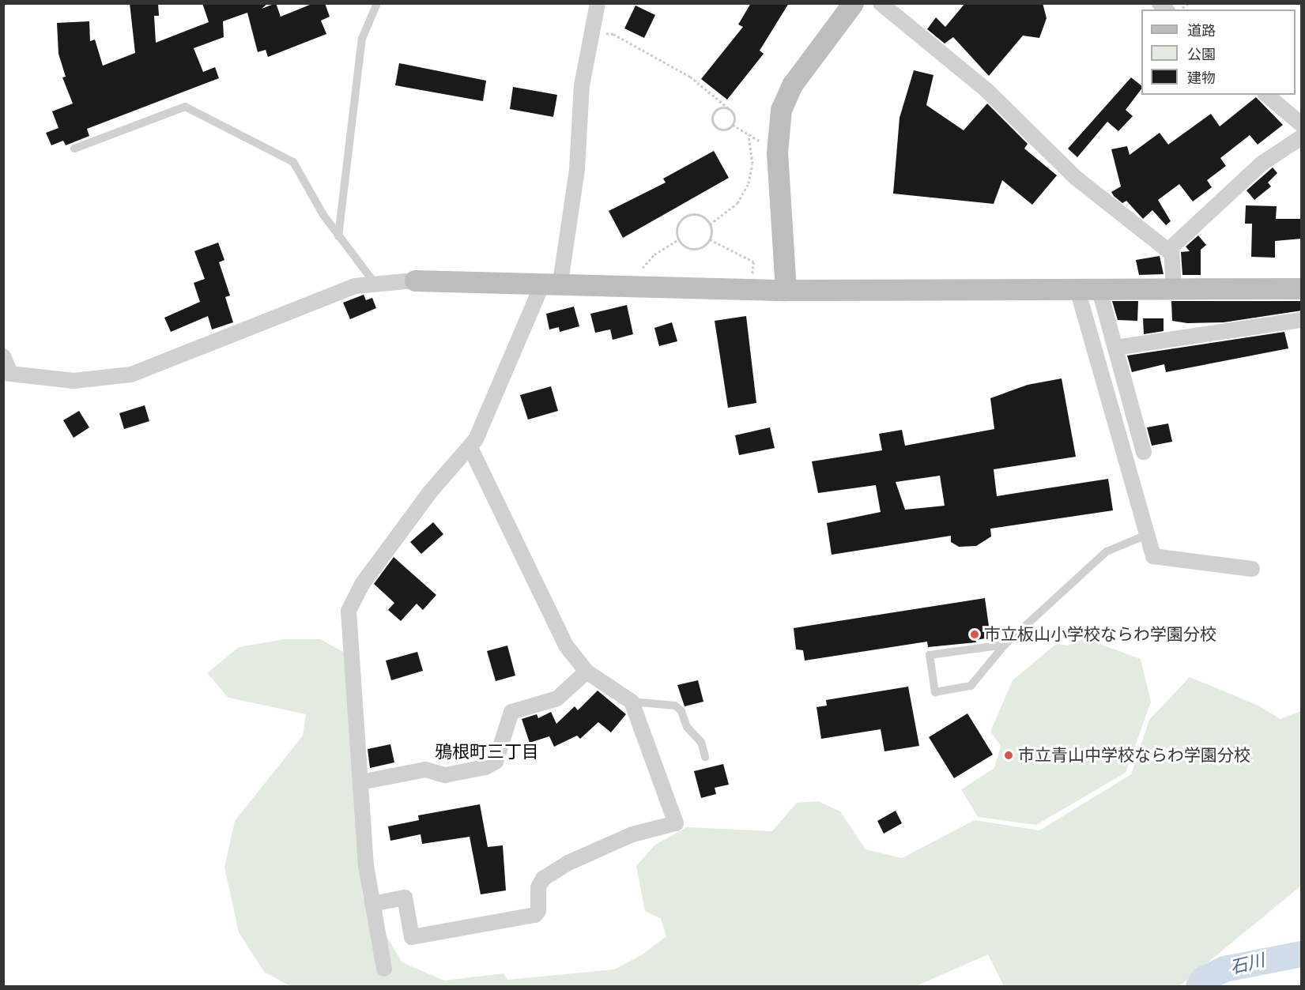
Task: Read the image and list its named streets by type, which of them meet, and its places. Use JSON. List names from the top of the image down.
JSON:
{
  "districts": ["鴉根町三丁目"],
  "water": ["石川"],
  "places": ["市立板山小学校ならわ学園分校", "市立青山中学校ならわ学園分校"],
  "legend": ["道路", "公園", "建物"]
}
